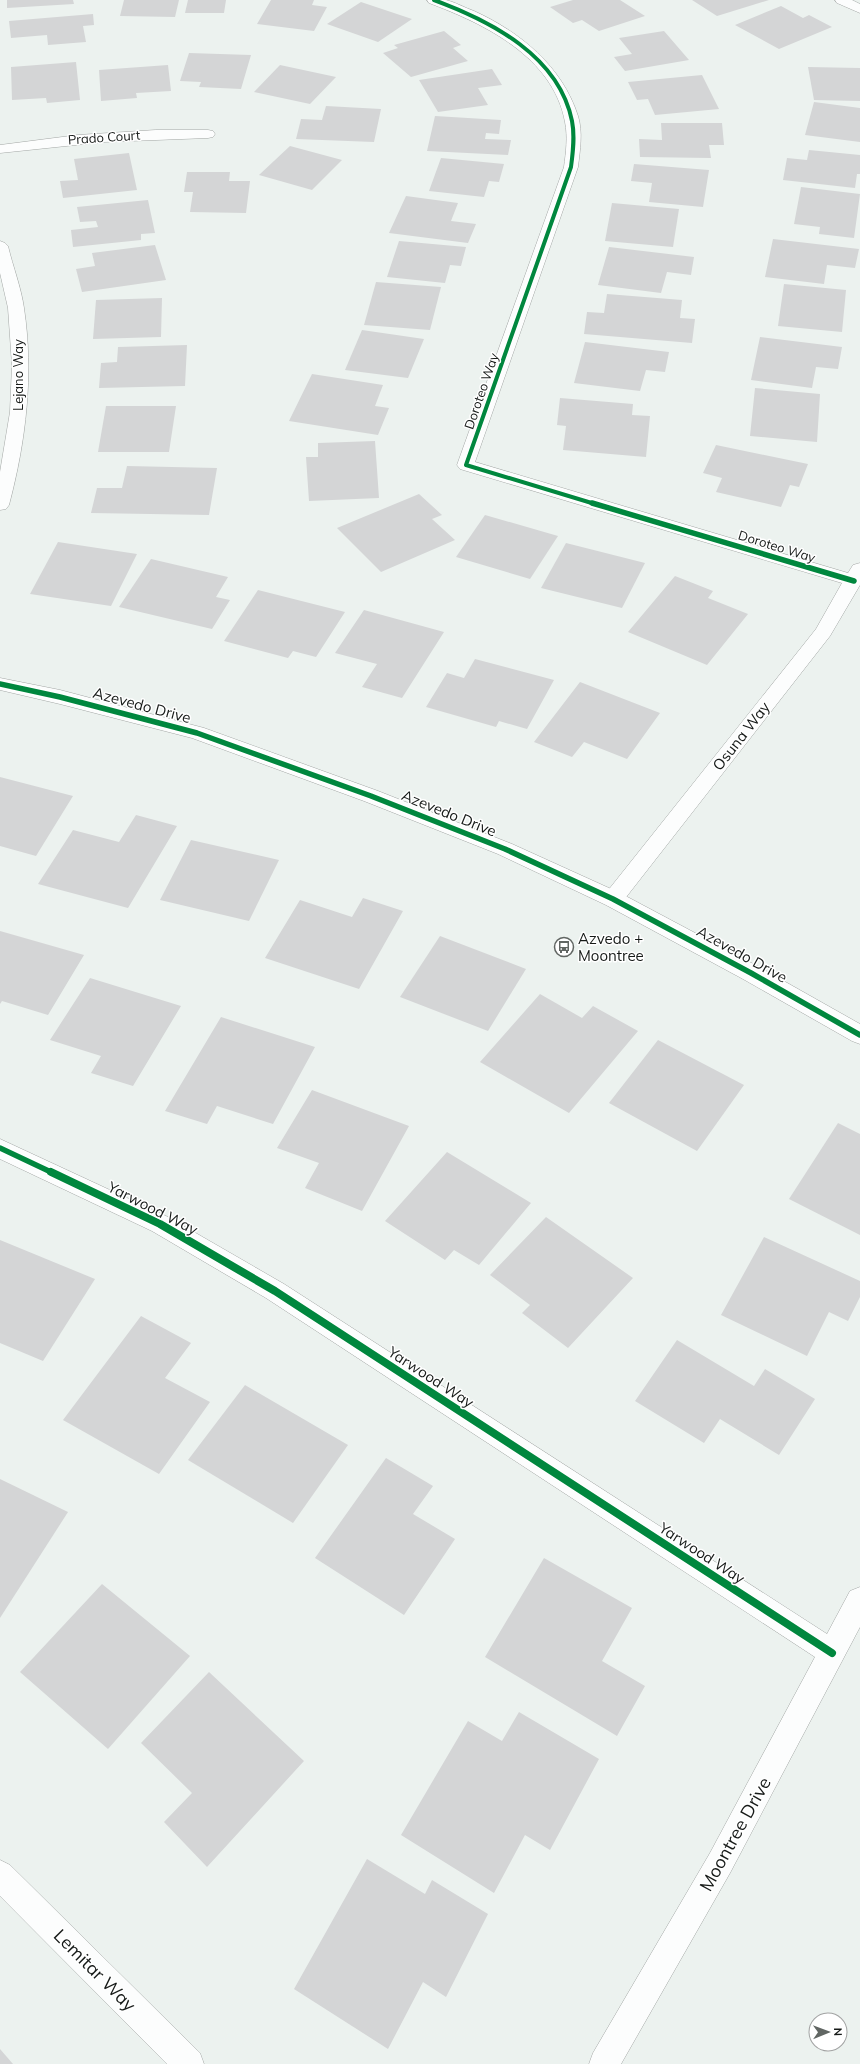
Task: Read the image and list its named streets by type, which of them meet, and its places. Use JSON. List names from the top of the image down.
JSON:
{
  "streets": {
    "street": [
      "Prado Court",
      "Lejano Way",
      "Doroteo Way",
      "Azevedo Drive",
      "Osuna Way",
      "Yarwood Way",
      "Moontree Drive",
      "Lemitar Way"
    ]
  },
  "crossings": [
    ["Doroteo Way", "Osuna Way"],
    ["Azevedo Drive", "Osuna Way"],
    ["Yarwood Way", "Moontree Drive"]
  ],
  "places": {
    "bus stop": ["Azvedo + Moontree"]
  },
  "north": "right"
}
